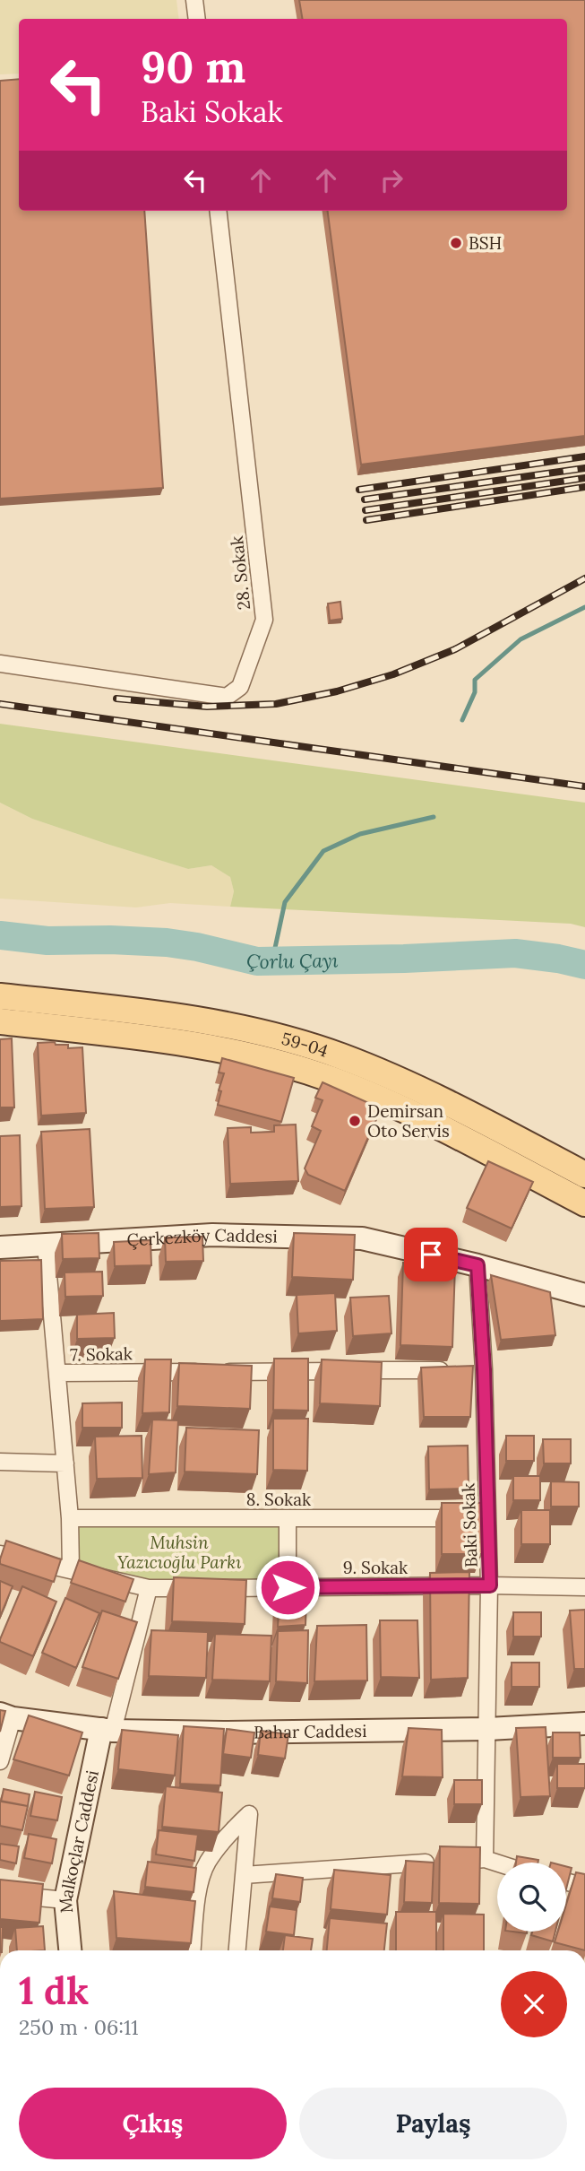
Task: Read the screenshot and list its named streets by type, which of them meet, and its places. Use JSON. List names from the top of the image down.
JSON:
{
  "streets": {
    "main road": ["59-04"],
    "street": [
      "28. Sokak",
      "Çerkezköy Caddesi",
      "7. Sokak",
      "8. Sokak",
      "Baki Sokak",
      "9. Sokak",
      "Bahar Caddesi",
      "Malkoçlar Caddesi"
    ]
  },
  "crossings": [
    ["Çerkezköy Caddesi", "Baki Sokak"],
    ["7. Sokak", "Baki Sokak"],
    ["8. Sokak", "Baki Sokak"],
    ["Baki Sokak", "9. Sokak"],
    ["Baki Sokak", "Bahar Caddesi"],
    ["Bahar Caddesi", "Malkoçlar Caddesi"]
  ],
  "water": ["Çorlu Çayı"],
  "parks": ["Muhsin Yazıcıoğlu Parkı"],
  "places": ["BSH", "Demirsan Oto Servis"],
  "page": {
    "turn": ["90 m", "Baki Sokak"],
    "heading": ["1 dk", "250 m · 06:11"],
    "buttons": ["Çıkış", "Paylaş"]
  }
}
